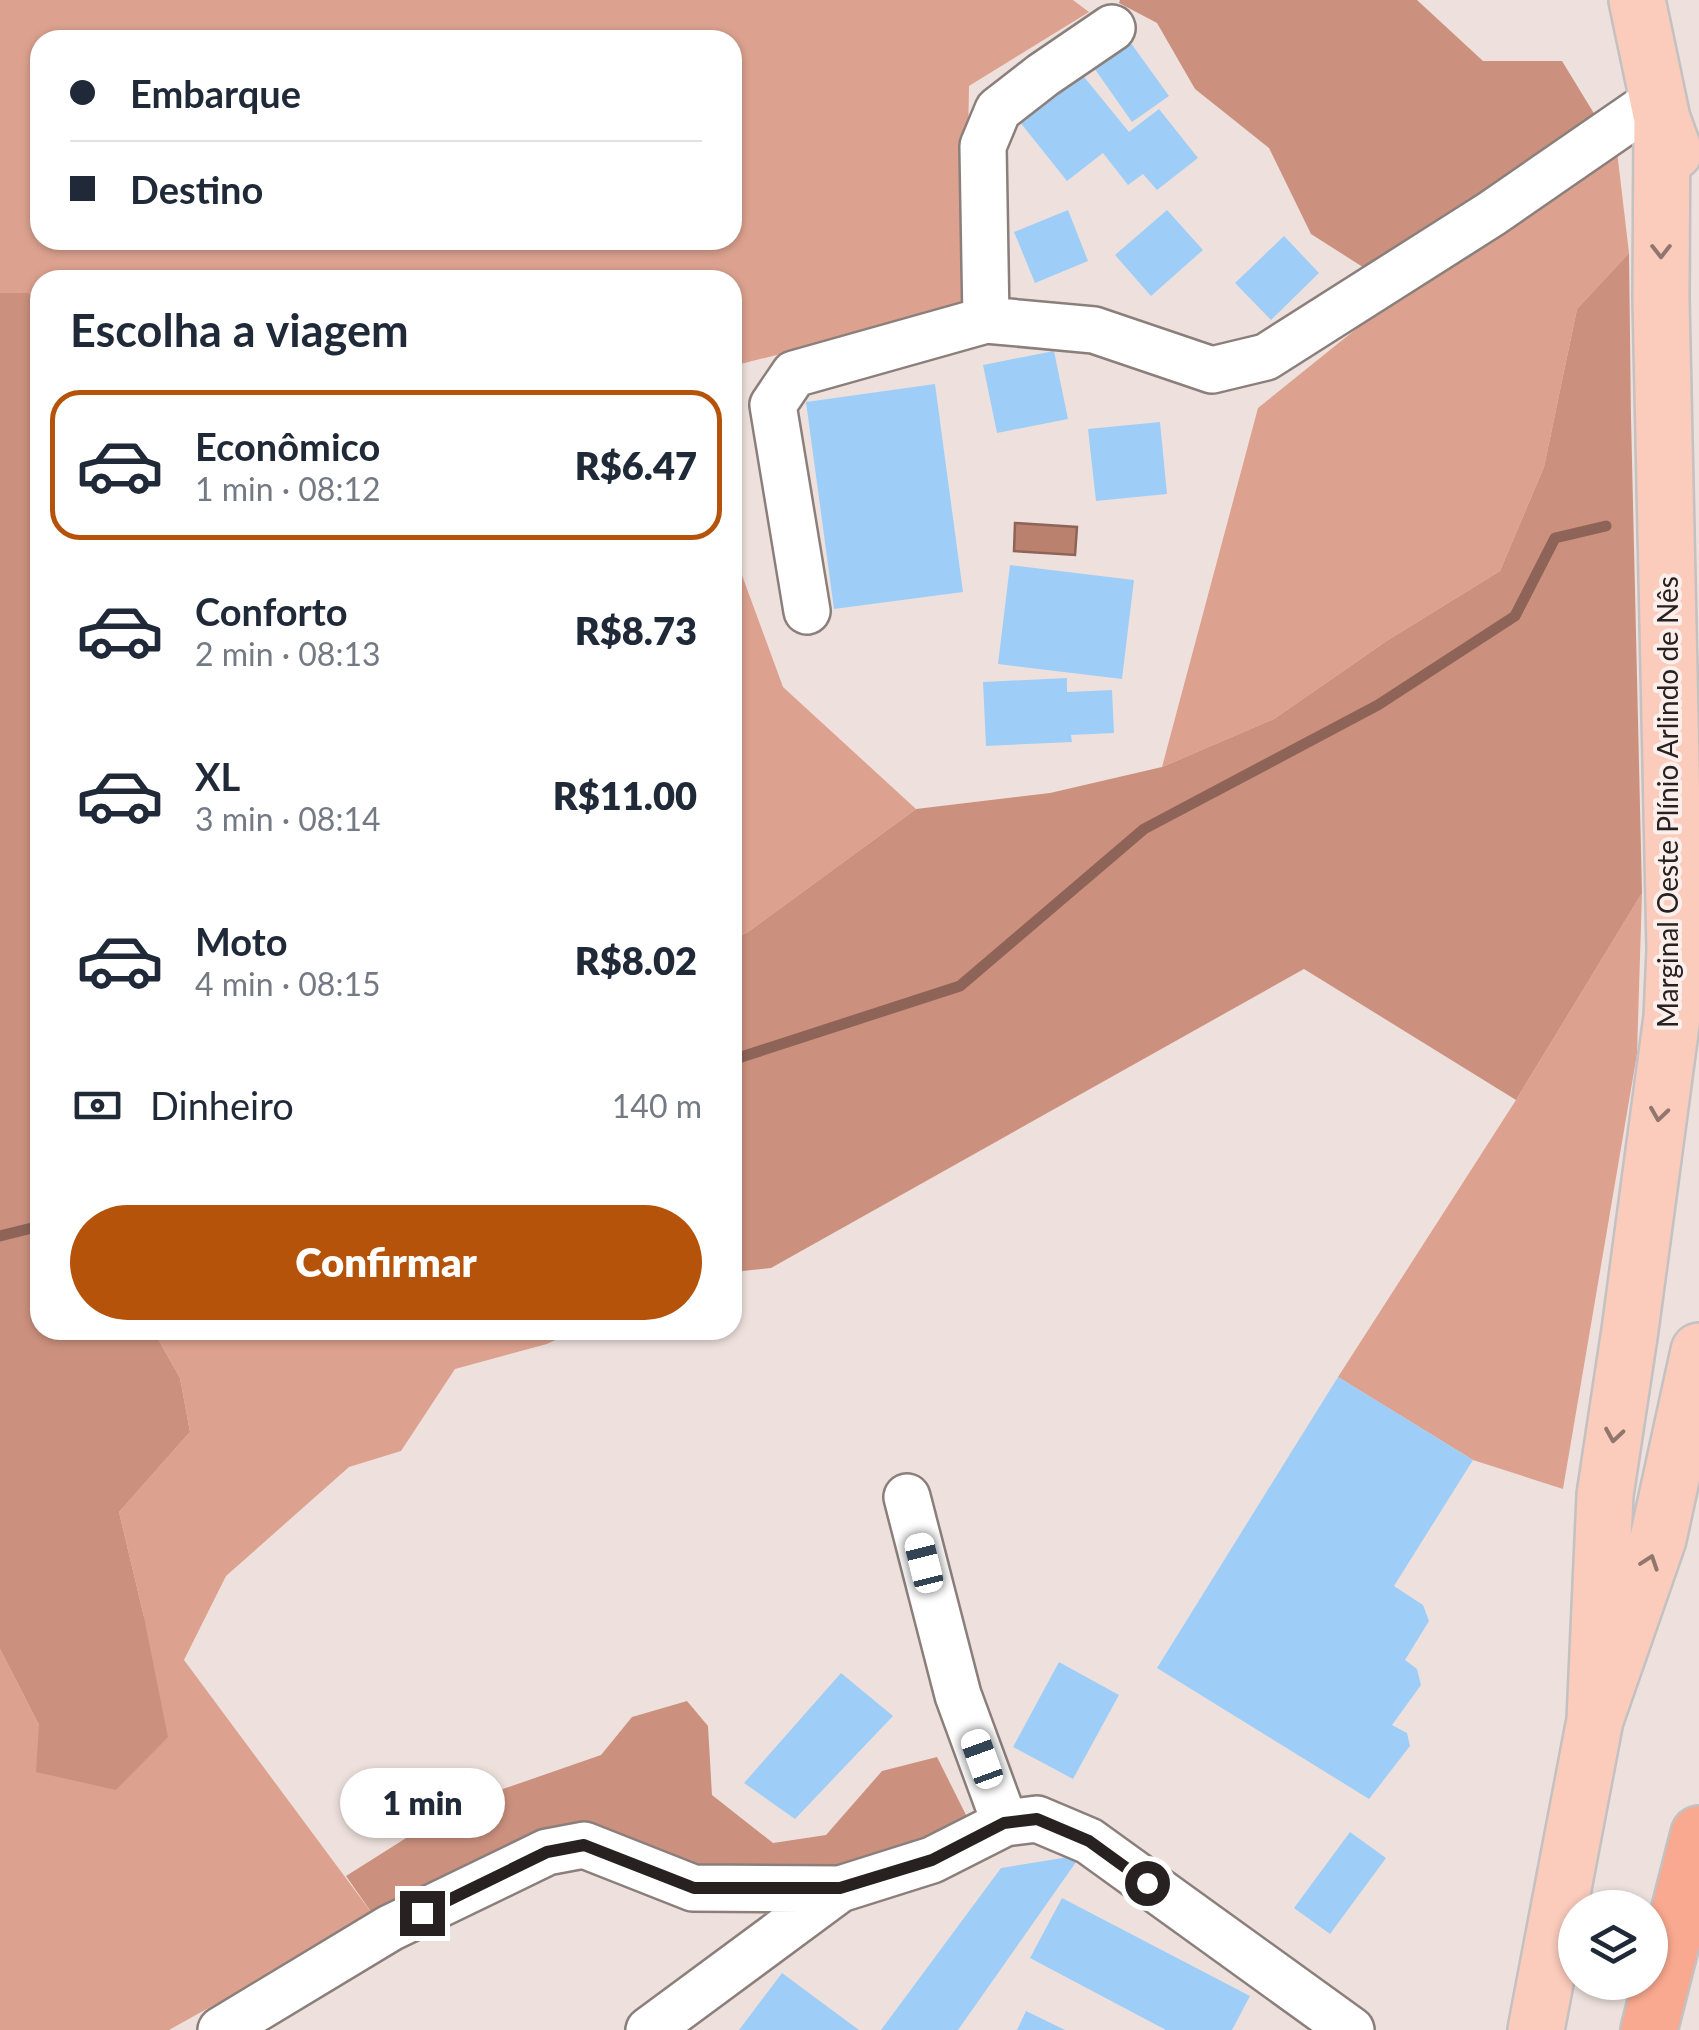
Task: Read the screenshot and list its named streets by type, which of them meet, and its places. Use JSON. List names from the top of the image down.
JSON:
{
  "streets": {
    "main road": ["Marginal Oeste Plínio Arlindo de Nês"]
  },
  "page": {
    "banner": ["Embarque", "Destino"],
    "heading": "Escolha a viagem",
    "list": [
      {
        "name": "Econômico",
        "note": "1 min · 08:12",
        "value": "R$6.47"
      },
      {
        "name": "Conforto",
        "note": "2 min · 08:13",
        "value": "R$8.73"
      },
      {
        "name": "XL",
        "note": "3 min · 08:14",
        "value": "R$11.00"
      },
      {
        "name": "Moto",
        "note": "4 min · 08:15",
        "value": "R$8.02"
      }
    ],
    "pay": ["Dinheiro", "140 m"],
    "buttons": "Confirmar",
    "bubble": "1 min"
  }
}
